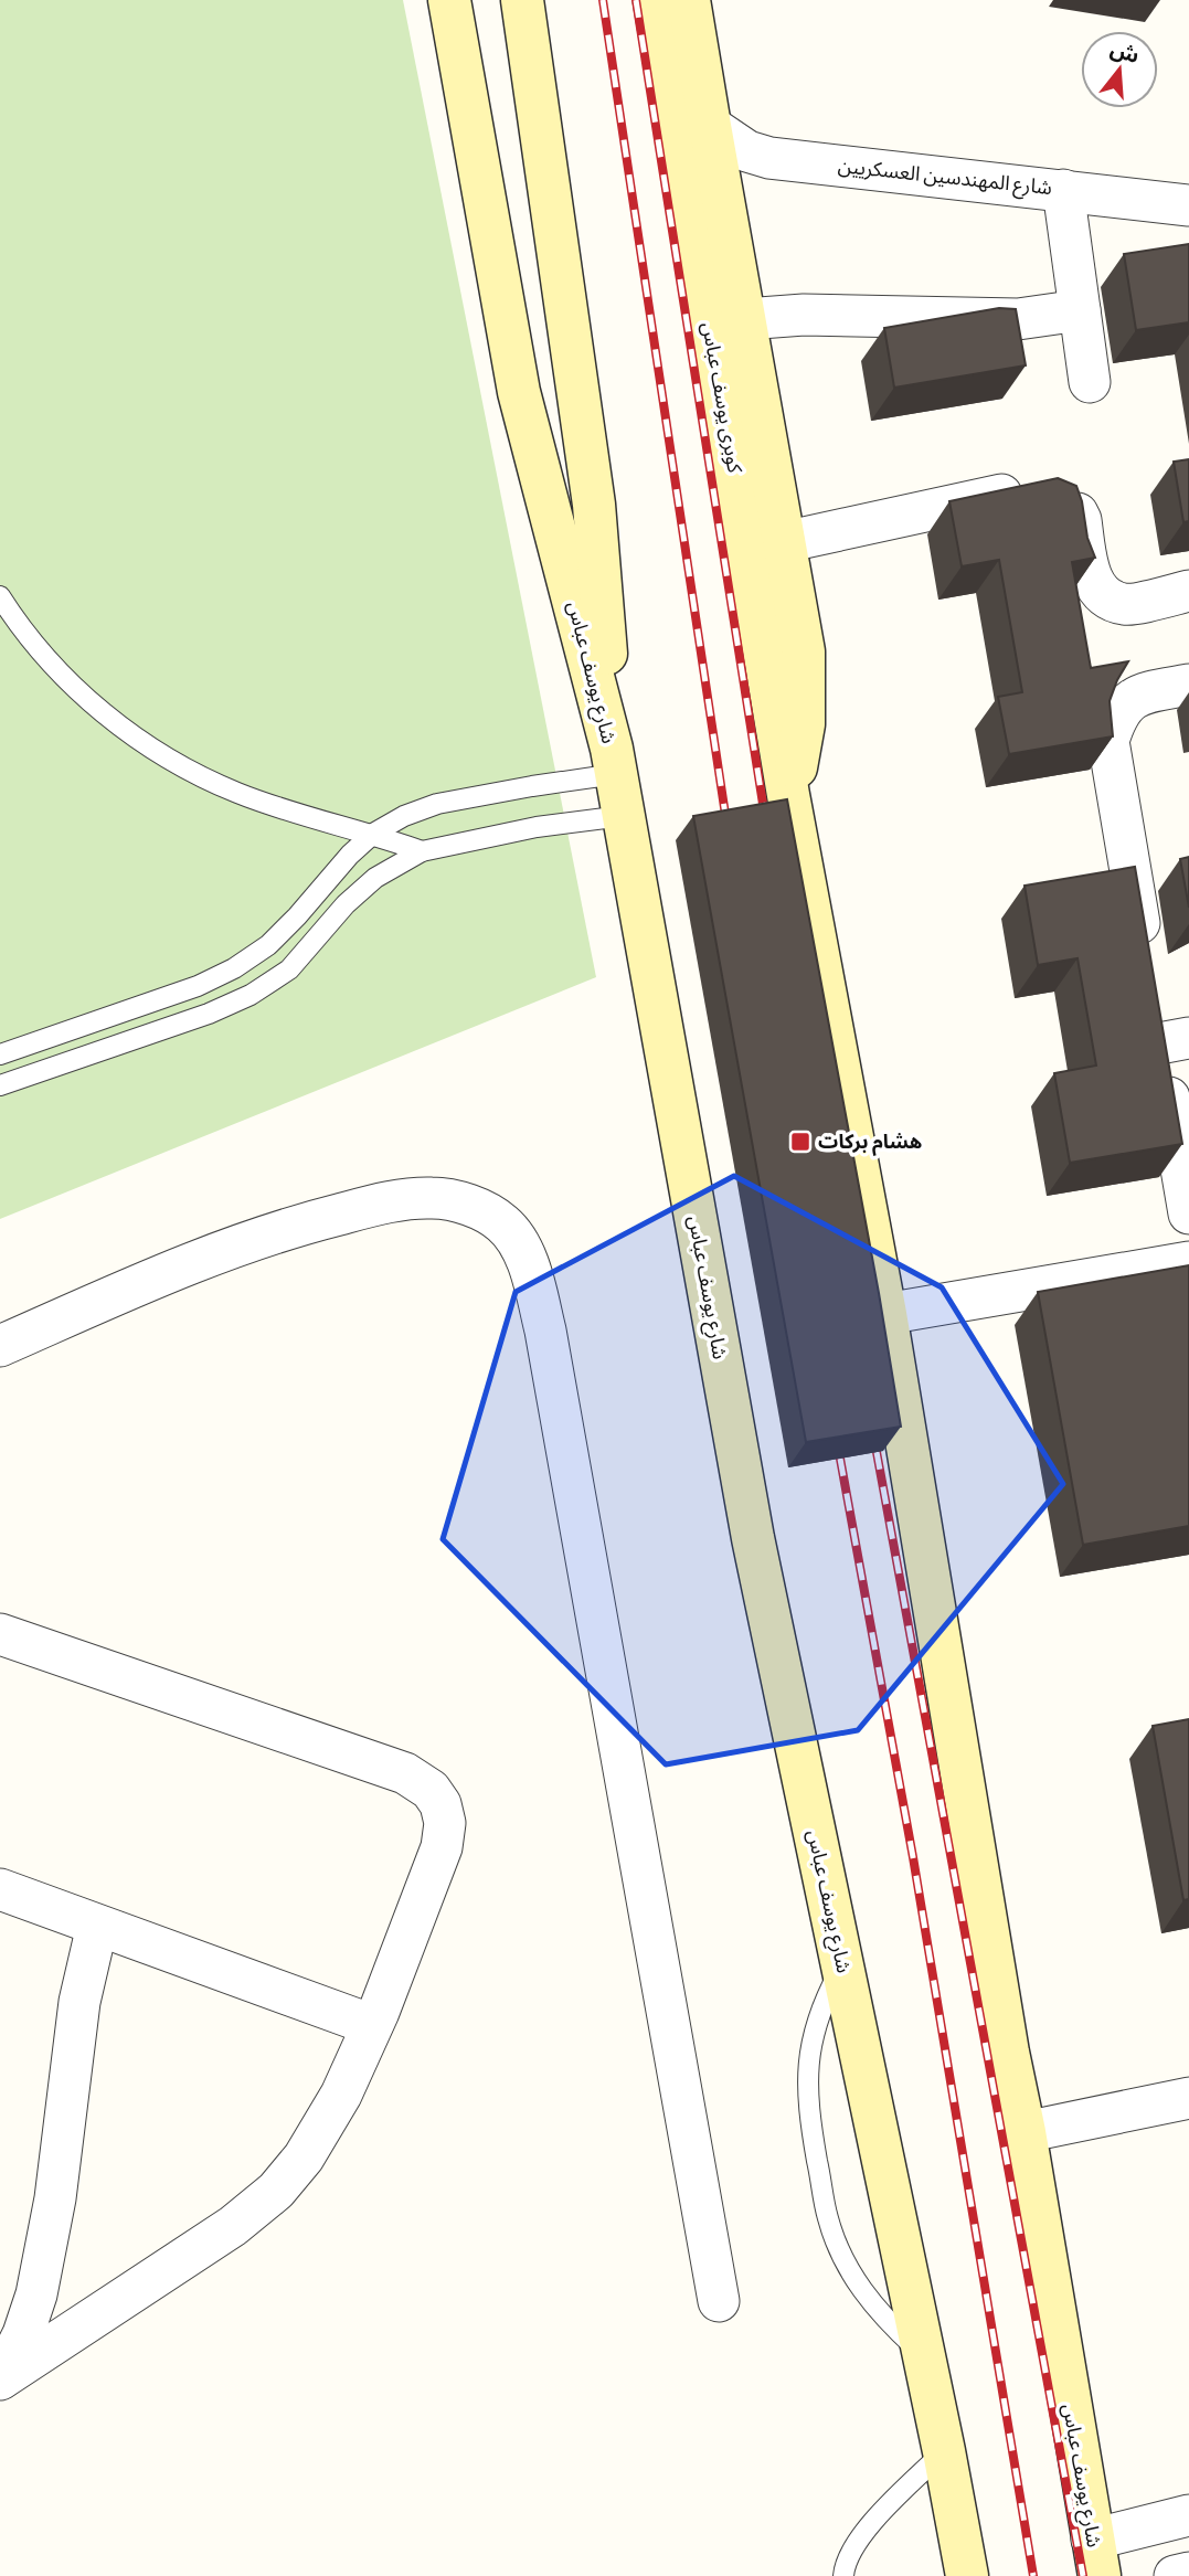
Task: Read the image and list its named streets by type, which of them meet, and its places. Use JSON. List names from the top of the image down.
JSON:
{
  "streets": {
    "main road": ["كوبرى يوسف عباس", "شارع يوسف عباس"],
    "street": ["شارع المهندسين العسكريين"]
  },
  "crossings": [
    ["شارع المهندسين العسكريين", "شارع يوسف عباس"],
    ["كوبرى يوسف عباس", "شارع يوسف عباس"]
  ],
  "places": {
    "transit": ["هشام بركات"]
  },
  "north": "top"
}
